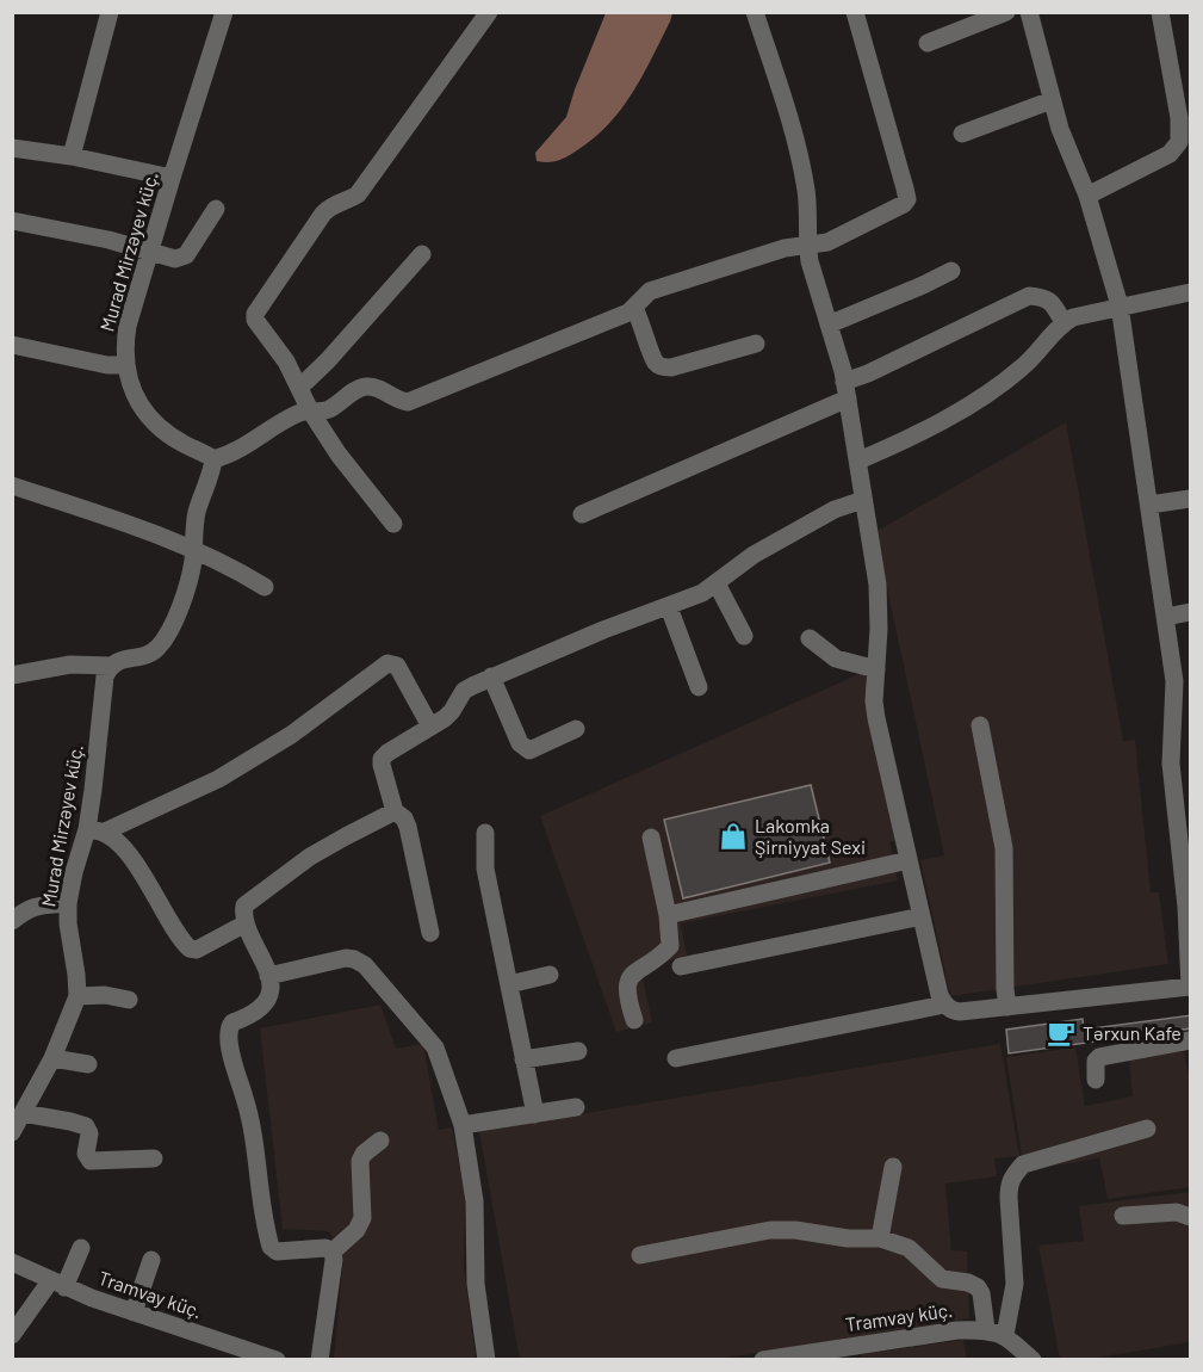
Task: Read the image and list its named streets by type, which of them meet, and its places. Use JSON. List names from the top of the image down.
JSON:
{
  "streets": {
    "street": ["Murad Mirzəyev küç.", "Tramvay küç."]
  },
  "places": {
    "shop": ["Lakomka Şirniyyat Sexi"],
    "cafe": ["Tərxun Kafe"]
  }
}
